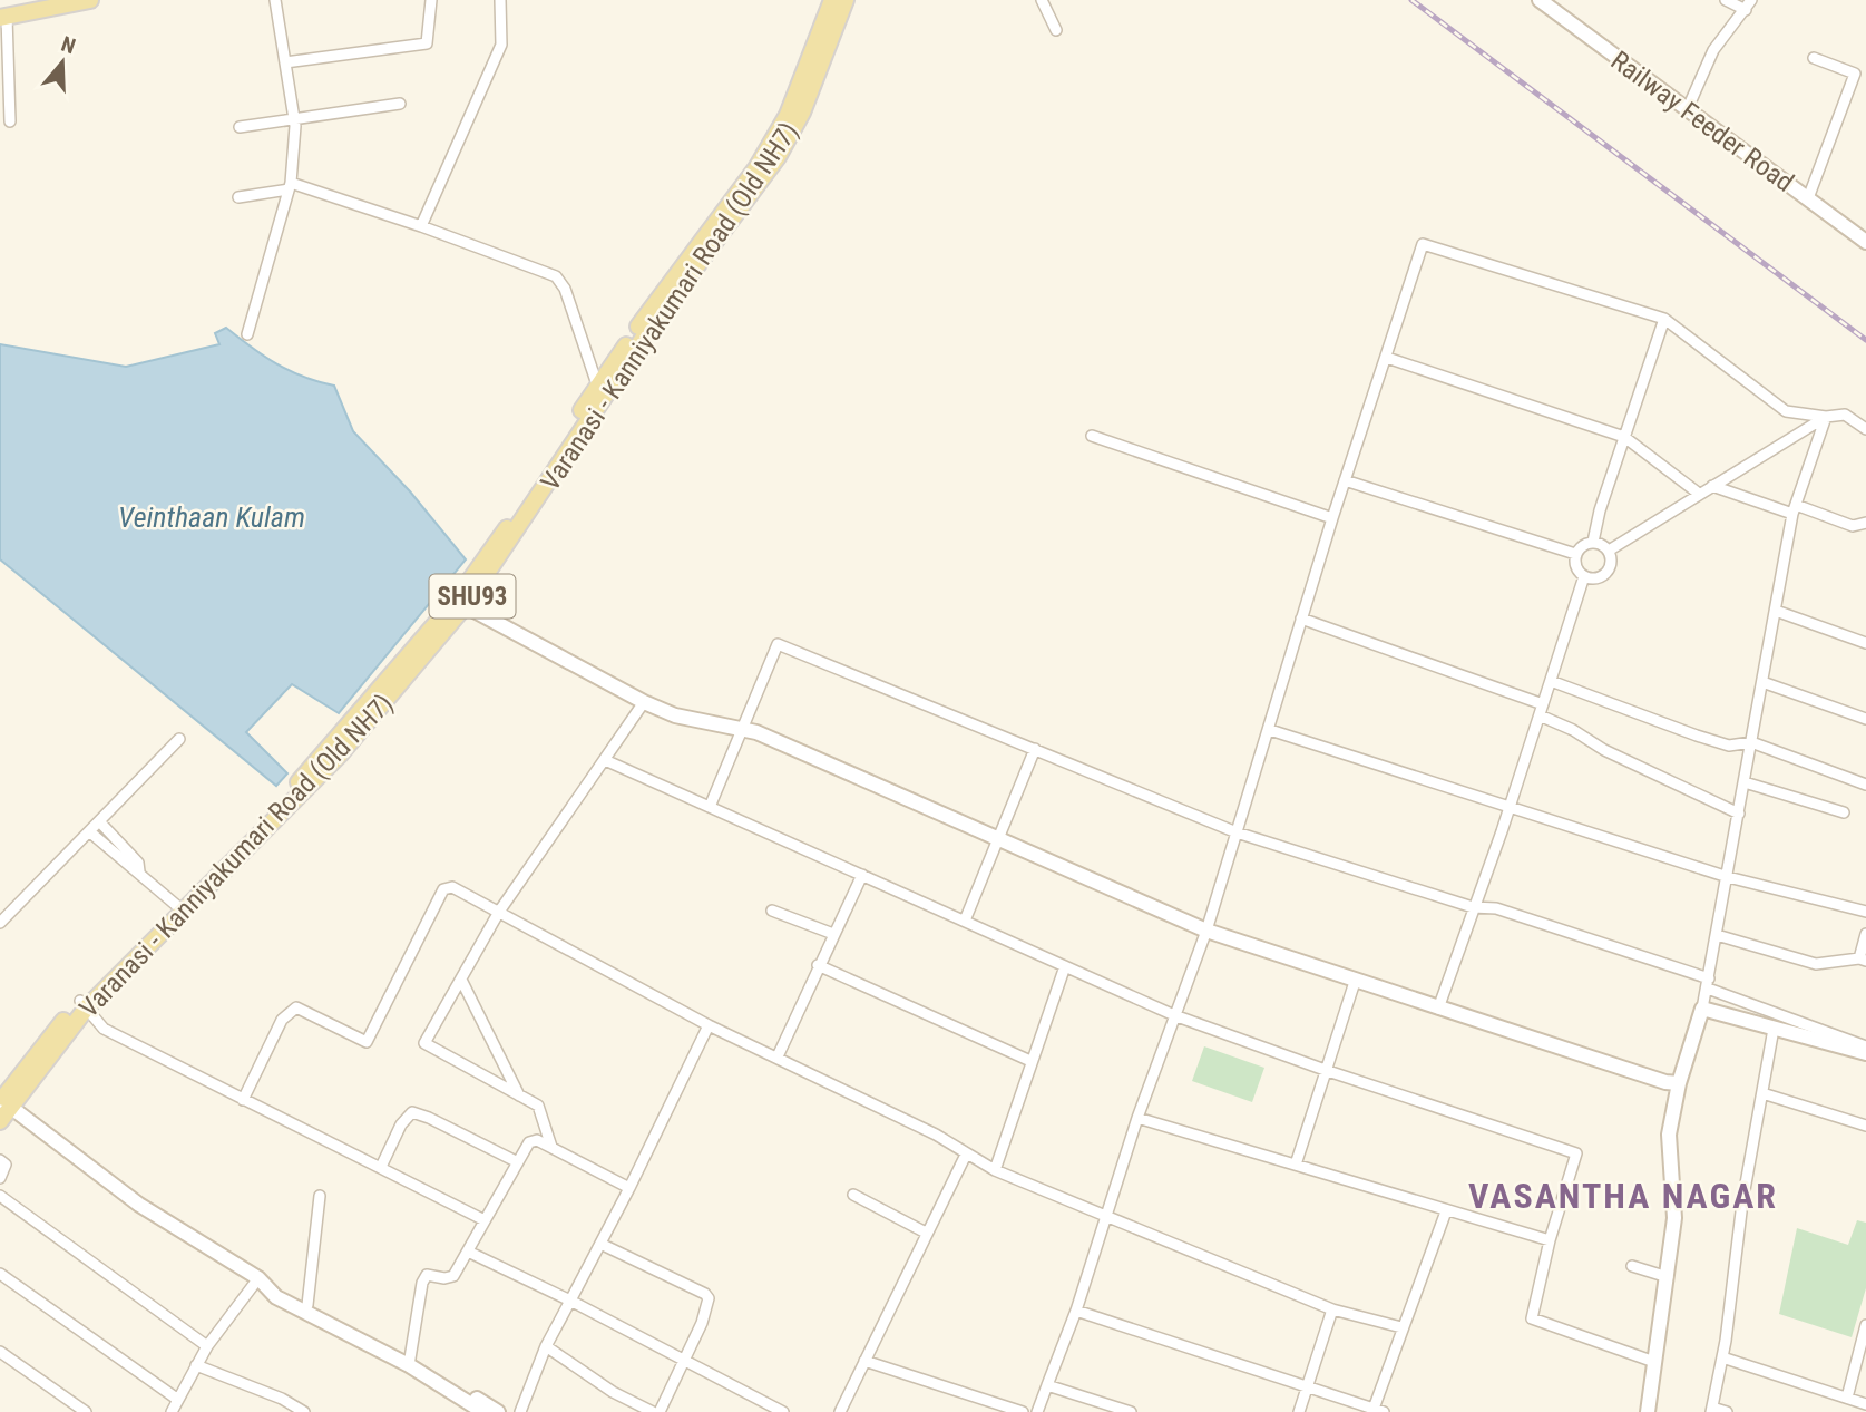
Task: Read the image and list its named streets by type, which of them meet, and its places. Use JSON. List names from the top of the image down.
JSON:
{
  "streets": {
    "main road": ["Varanasi - Kanniyakumari Road (Old NH7)", "SHU93"],
    "street": ["Railway Feeder Road"]
  },
  "districts": ["VASANTHA NAGAR"],
  "water": ["Veinthaan Kulam"],
  "north": "top"
}
